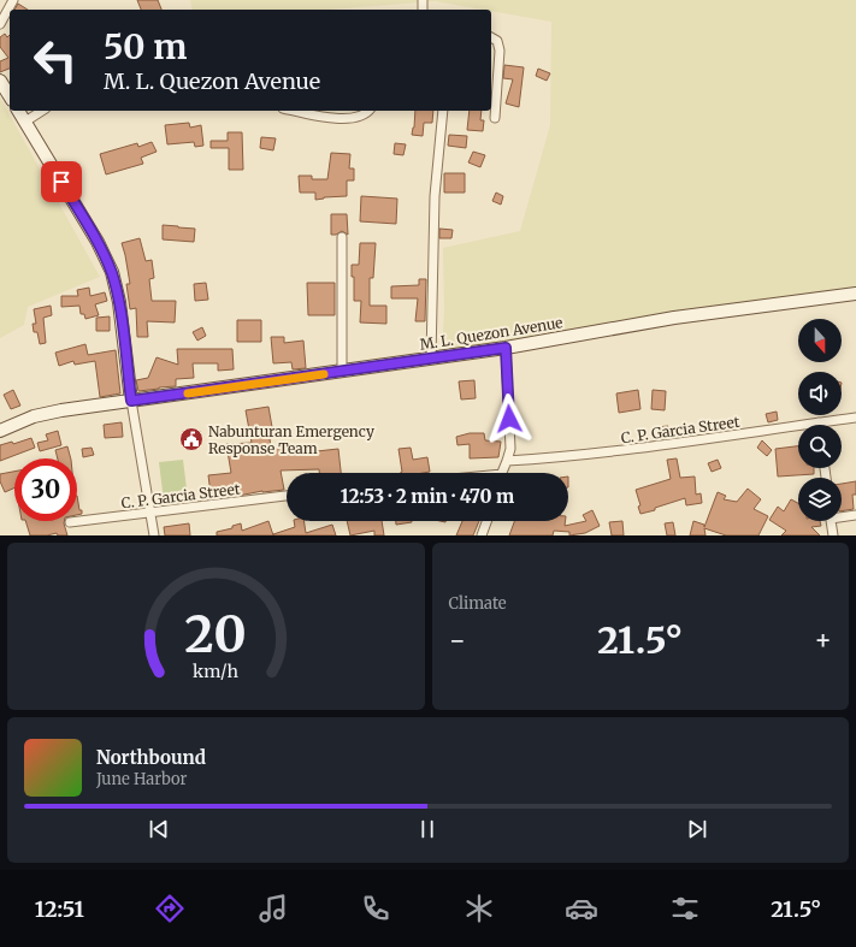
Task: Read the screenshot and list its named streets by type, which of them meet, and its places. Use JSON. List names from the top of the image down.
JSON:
{
  "streets": {
    "main road": ["M. L. Quezon Avenue"],
    "street": ["C. P. Garcia Street"]
  },
  "places": {
    "public building": ["Nabunturan Emergency Response Team"]
  },
  "north": "bottom",
  "page": {
    "turn": ["50 m", "M. L. Quezon Avenue"],
    "limit": "30",
    "trip": "12:53 · 2 min · 470 m",
    "tile": "Climate",
    "heat": ["−", "21.5°", "+"],
    "song": ["Northbound", "June Harbor"],
    "tabs": ["12:51", "21.5°"],
    "gauge": ["20", "km/h"]
  }
}
